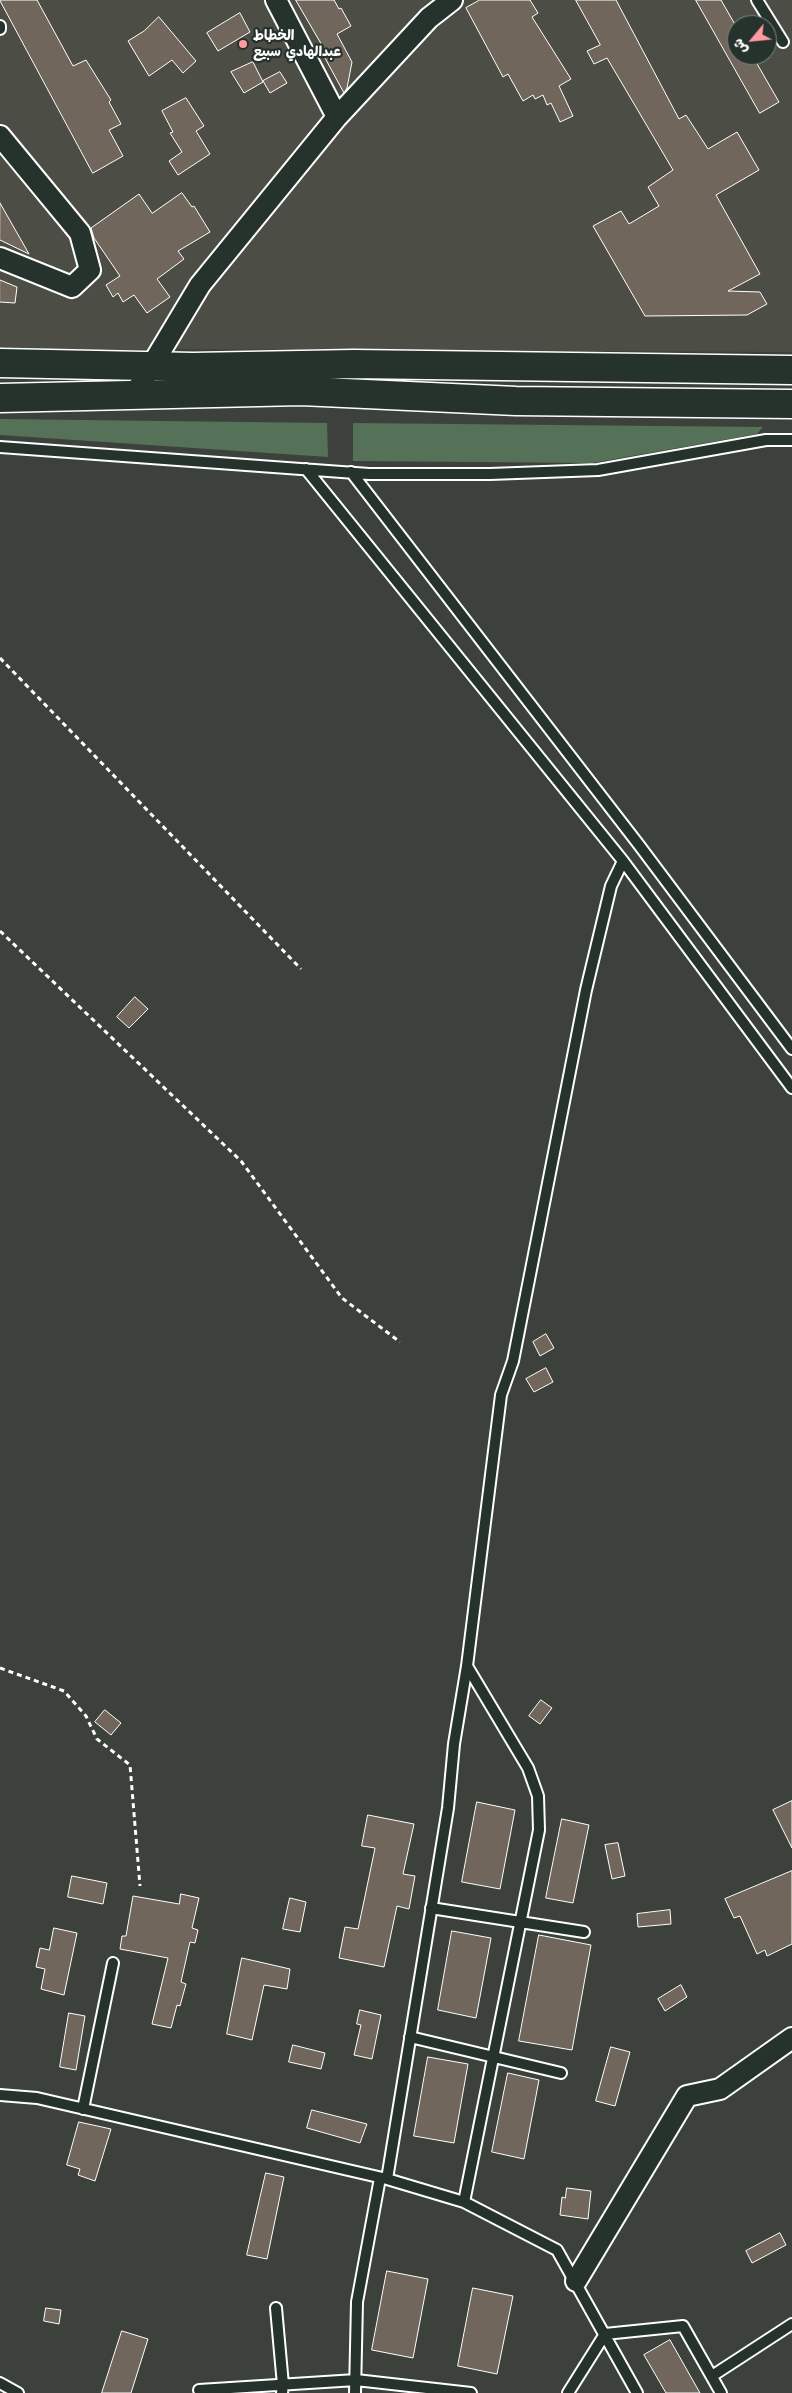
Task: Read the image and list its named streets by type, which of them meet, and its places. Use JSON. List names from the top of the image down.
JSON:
{
  "places": ["الخطاط عبدالهادي سبيع"],
  "north": "bottom left"
}
